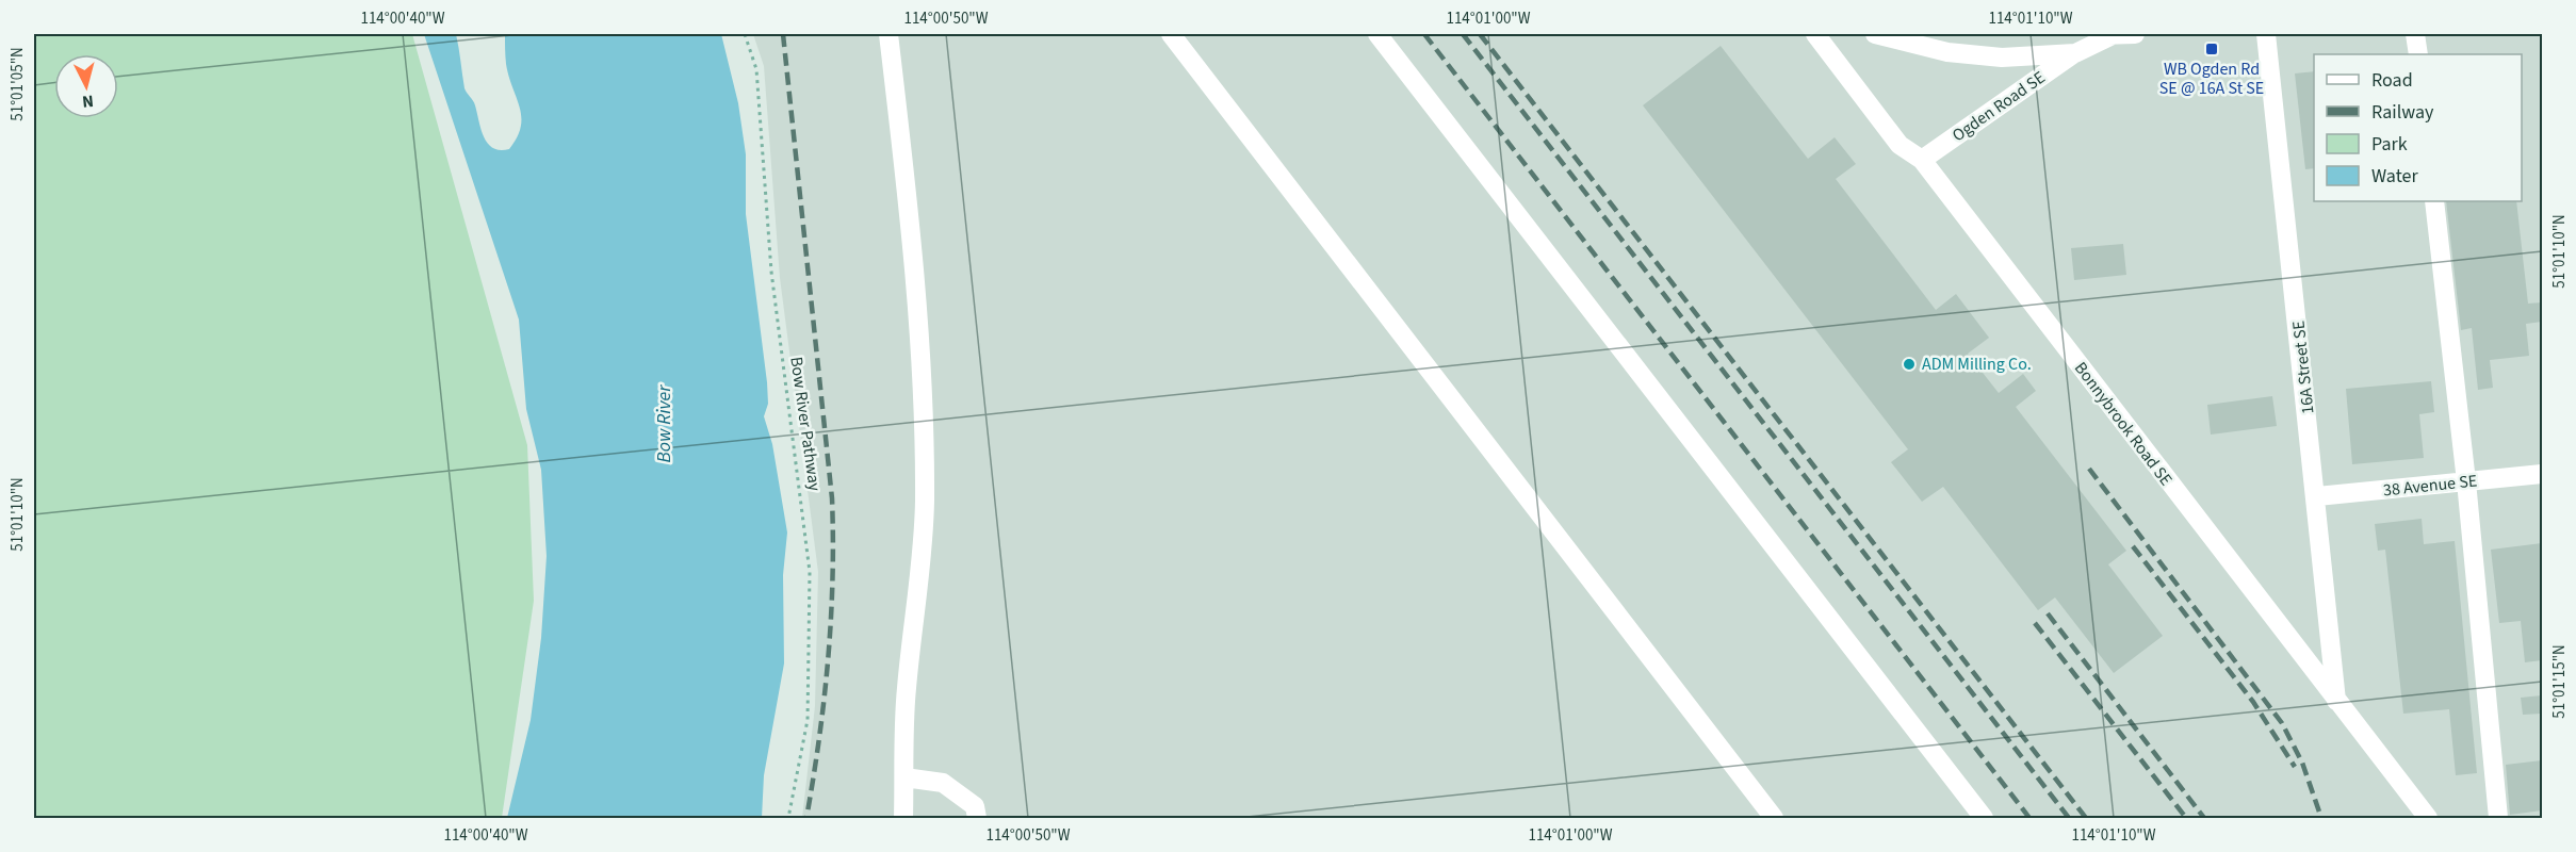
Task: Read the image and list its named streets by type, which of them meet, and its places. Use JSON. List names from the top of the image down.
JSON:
{
  "streets": {
    "street": [
      "Ogden Road SE",
      "16A Street SE",
      "Bonnybrook Road SE",
      "38 Avenue SE"
    ],
    "path": ["Bow River Pathway"]
  },
  "crossings": [
    ["Ogden Road SE", "Bonnybrook Road SE"],
    ["16A Street SE", "Bonnybrook Road SE"],
    ["16A Street SE", "38 Avenue SE"]
  ],
  "water": ["Bow River"],
  "places": {
    "transit": ["WB Ogden Rd SE @ 16A St SE"],
    "other": ["ADM Milling Co."]
  },
  "legend": [
    "Road",
    "Railway",
    "Park",
    "Water"
  ],
  "north": "bottom",
  "coordinates": [
    "114°00'40\"W",
    "114°00'50\"W",
    "114°01'00\"W",
    "114°01'10\"W",
    "51°01'05\"N",
    "51°01'10\"N",
    "51°01'15\"N"
  ]
}
